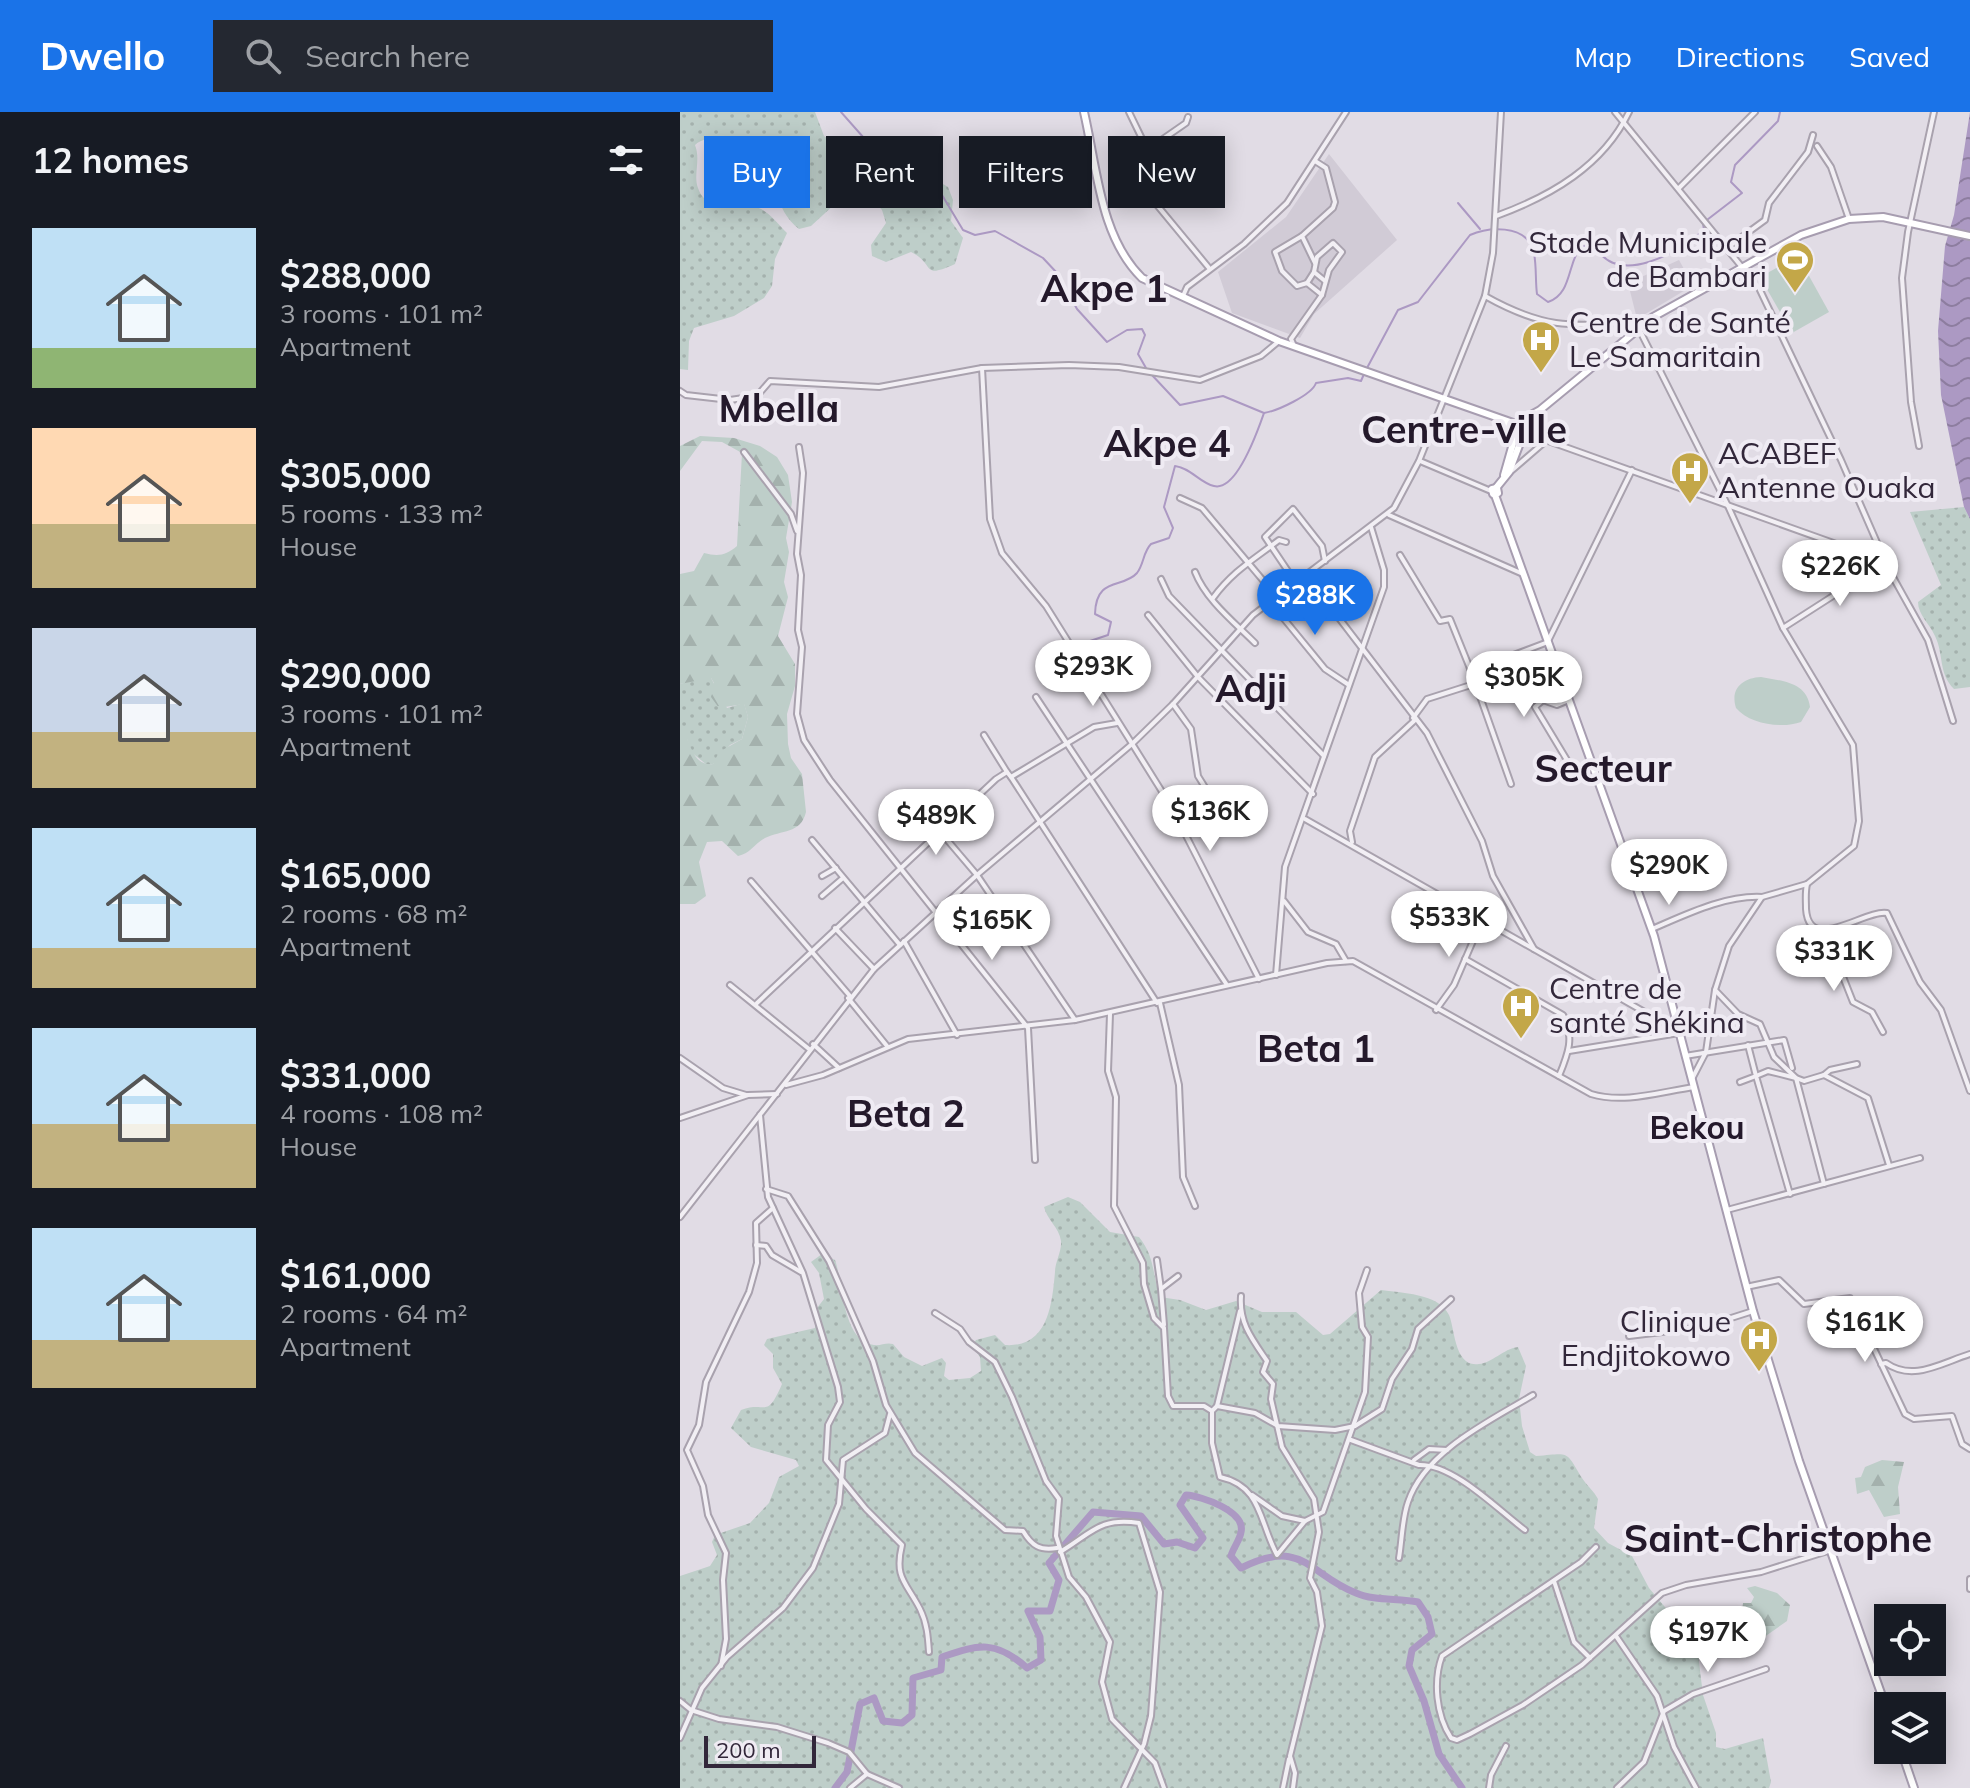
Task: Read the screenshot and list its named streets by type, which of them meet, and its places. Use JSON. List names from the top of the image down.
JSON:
{
  "districts": [
    "Akpe 1",
    "Mbella",
    "Centre-ville",
    "Akpe 4",
    "Adji",
    "Secteur",
    "Beta 1",
    "Beta 2",
    "Bekou",
    "Saint-Christophe"
  ],
  "places": {
    "sports": ["Stade Municipale de Bambari"],
    "hospital": [
      "Centre de Santé Le Samaritain",
      "ACABEF Antenne Ouaka",
      "Centre de santé Shékina",
      "Clinique Endjitokowo"
    ]
  },
  "scale_bar": "200 m",
  "page": {
    "header": "Dwello",
    "search": "Search here",
    "nav": ["Map", "Directions", "Saved"],
    "heading": "12 homes",
    "chip": [
      "Buy",
      "Rent",
      "Filters",
      "New"
    ],
    "list": [
      {
        "name": "$288,000",
        "note": "3 rooms · 101 m² · Apartment"
      },
      {
        "name": "$305,000",
        "note": "5 rooms · 133 m² · House"
      },
      {
        "name": "$290,000",
        "note": "3 rooms · 101 m² · Apartment"
      },
      {
        "name": "$165,000",
        "note": "2 rooms · 68 m² · Apartment"
      },
      {
        "name": "$331,000",
        "note": "4 rooms · 108 m² · House"
      },
      {
        "name": "$161,000",
        "note": "2 rooms · 64 m² · Apartment"
      }
    ],
    "price": [
      "$226K",
      "$288K",
      "$293K",
      "$305K",
      "$136K",
      "$489K",
      "$290K",
      "$533K",
      "$165K",
      "$331K",
      "$161K",
      "$197K"
    ],
    "scale": "200 m"
  }
}
